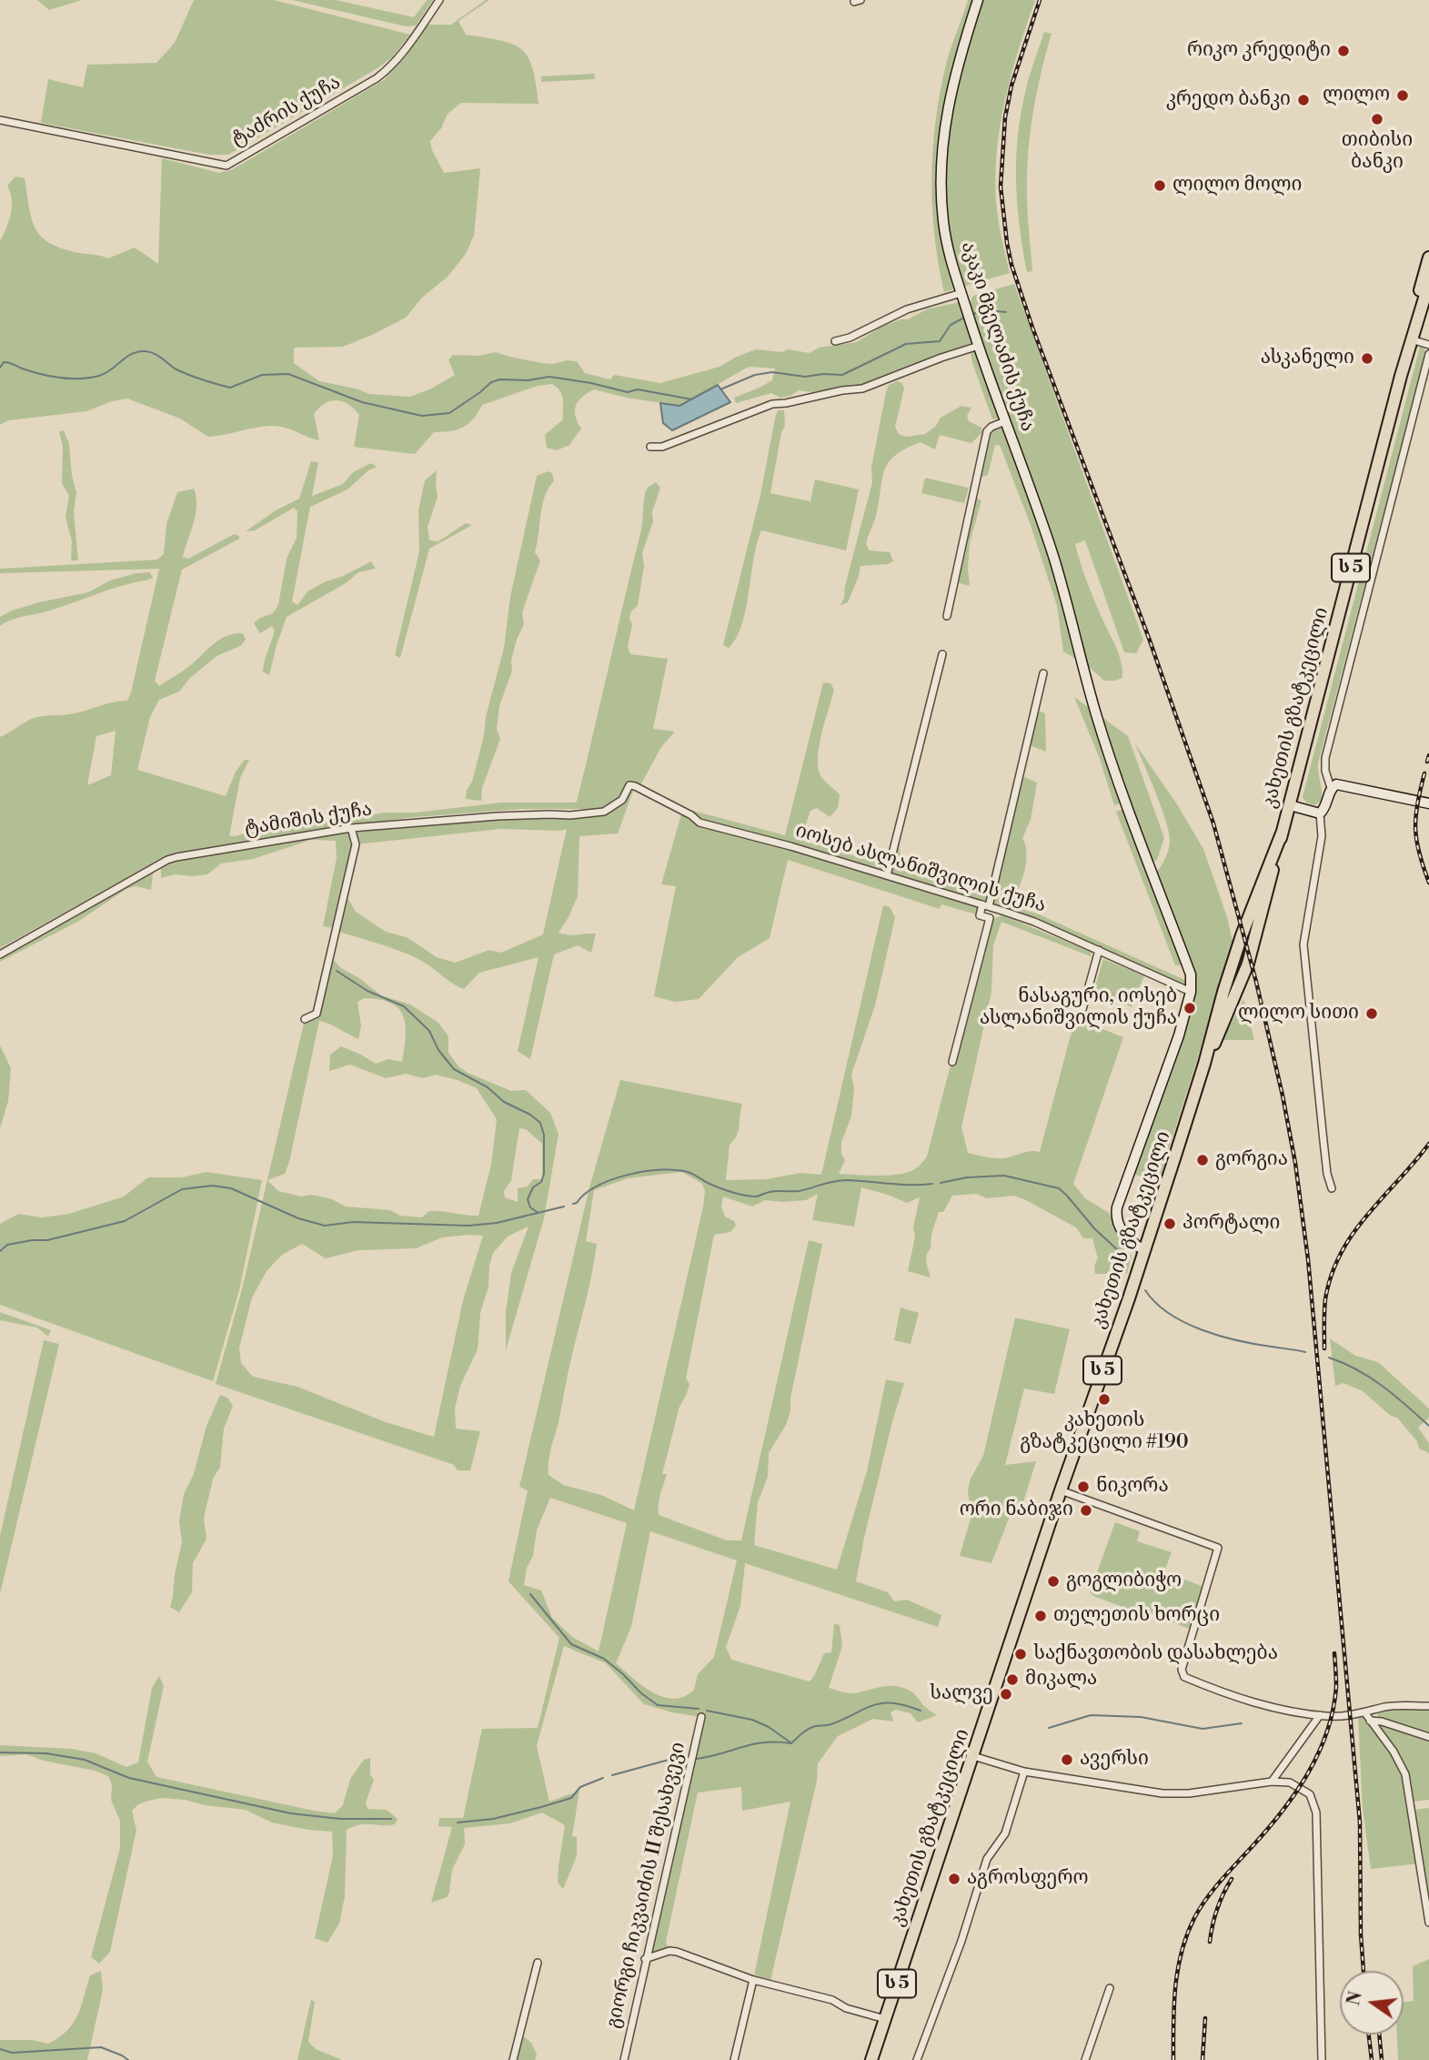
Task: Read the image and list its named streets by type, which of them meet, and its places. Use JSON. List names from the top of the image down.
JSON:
{
  "streets": {
    "highway": ["ს 5", "კახეთის გზატკეცილი"],
    "street": [
      "ტაძრის ქუჩა",
      "აკაკი მგელაძის ქუჩა",
      "ტამიშის ქუჩა",
      "იოსებ ასლანიშვილის ქუჩა",
      "გიორგი ჩიკვაიძის II შესახვევი"
    ]
  },
  "crossings": [
    ["აკაკი მგელაძის ქუჩა", "იოსებ ასლანიშვილის ქუჩა"],
    ["ტამიშის ქუჩა", "იოსებ ასლანიშვილის ქუჩა"]
  ],
  "places": [
    "რიკო კრედიტი",
    "ლილო",
    "კრედო ბანკი",
    "თიბისი ბანკი",
    "ლილო მოლი",
    "ასკანელი",
    "ნასაგური, იოსებ ასლანიშვილის ქუჩა",
    "ლილო სითი",
    "გორგია",
    "პორტალი",
    "კახეთის გზატკეცილი #190",
    "ნიკორა",
    "ორი ნაბიჯი",
    "გოგლიბიჭო",
    "თელეთის ხორცი",
    "საქნავთობის დასახლება",
    "მიკალა",
    "სალვე",
    "ავერსი",
    "აგროსფერო"
  ],
  "north": "left"
}
